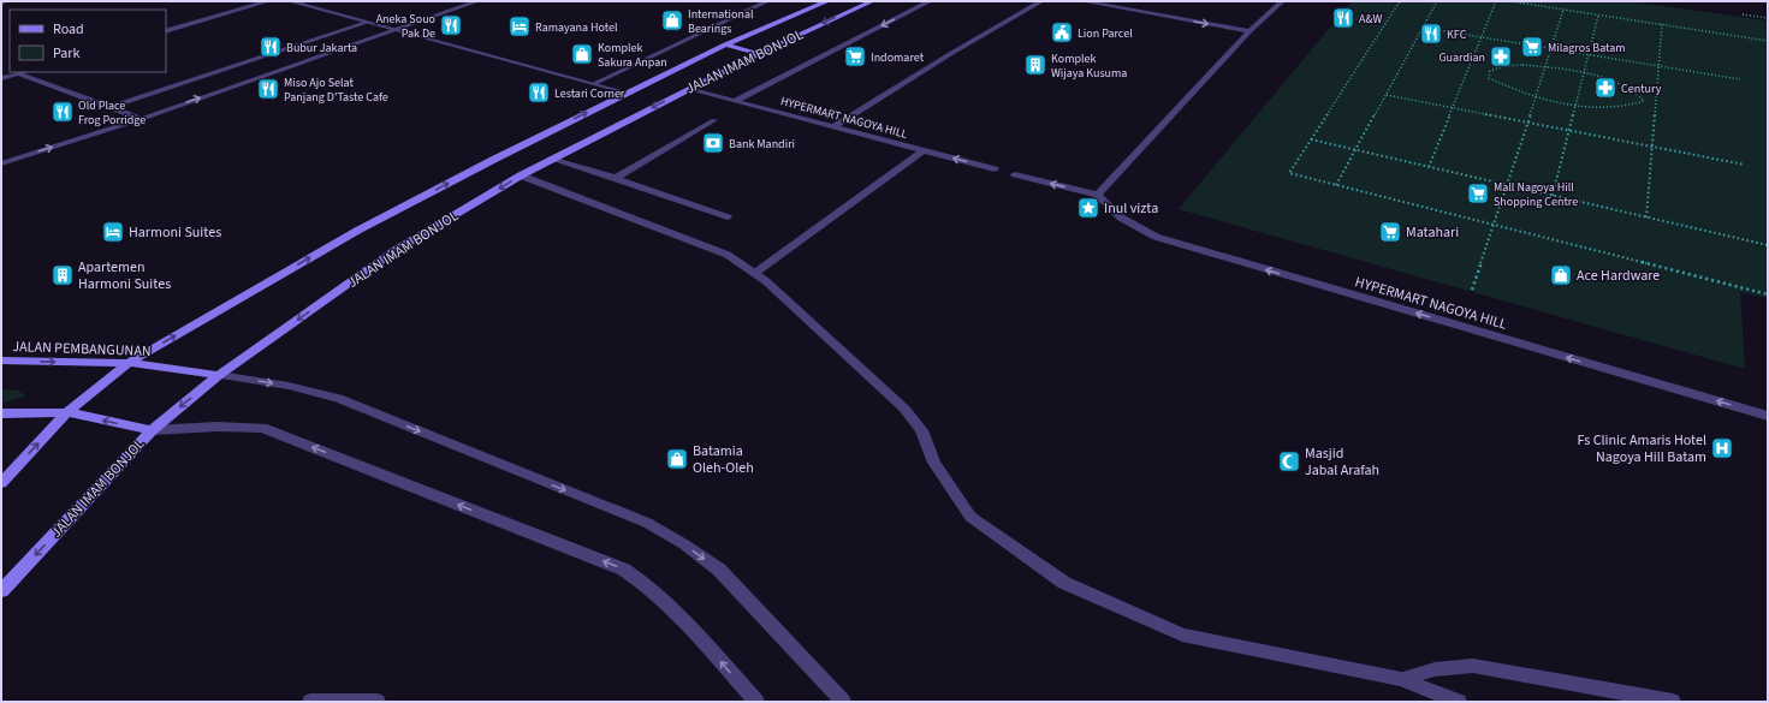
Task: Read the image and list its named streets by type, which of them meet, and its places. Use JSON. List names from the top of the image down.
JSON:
{
  "streets": {
    "main road": ["JALAN IMAM BONJOL", "JALAN PEMBANGUNAN"],
    "street": ["HYPERMART NAGOYA HILL"]
  },
  "crossings": [
    ["JALAN IMAM BONJOL", "HYPERMART NAGOYA HILL"],
    ["JALAN IMAM BONJOL", "JALAN PEMBANGUNAN"]
  ],
  "one_way": ["HYPERMART NAGOYA HILL"],
  "places": {
    "restaurant": [
      "A&W",
      "Aneka Souo Pak De",
      "KFC",
      "Bubur Jakarta",
      "Miso Ajo Selat Panjang D'Taste Cafe",
      "Lestari Corner",
      "Old Place Frog Porridge"
    ],
    "shop": [
      "International Bearings",
      "Komplek Sakura Anpan",
      "Ace Hardware",
      "Batamia Oleh-Oleh"
    ],
    "hotel": ["Ramayana Hotel", "Harmoni Suites"],
    "public building": ["Lion Parcel"],
    "supermarket": [
      "Milagros Batam",
      "Indomaret",
      "Mall Nagoya Hill Shopping Centre",
      "Matahari"
    ],
    "pharmacy": ["Guardian", "Century"],
    "building": ["Komplek Wijaya Kusuma", "Apartemen Harmoni Suites"],
    "bank": ["Bank Mandiri"],
    "place": ["Inul vizta"],
    "hospital": ["Fs Clinic Amaris Hotel Nagoya Hill Batam"],
    "mosque": ["Masjid Jabal Arafah"]
  },
  "legend": ["Road", "Park"]
}
